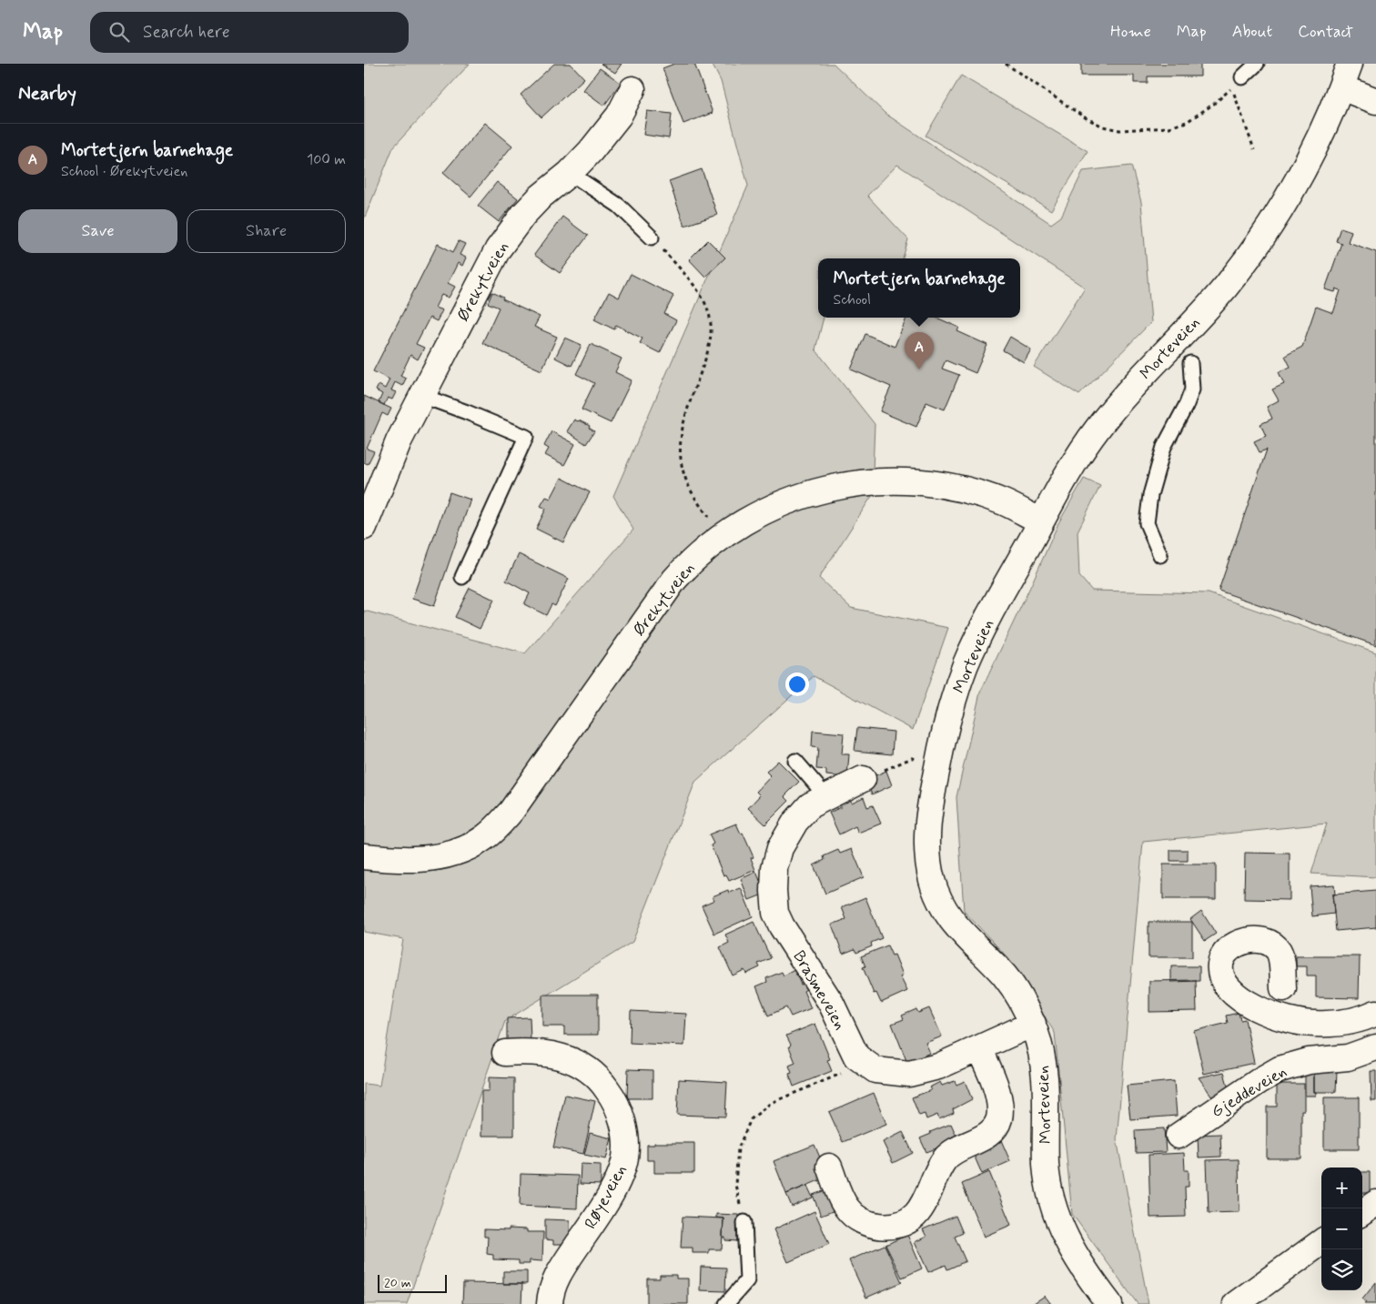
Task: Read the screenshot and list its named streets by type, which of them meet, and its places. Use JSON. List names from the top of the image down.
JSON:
{
  "streets": {
    "street": [
      "Ørekytveien",
      "Morteveien",
      "Brasmeveien",
      "Gjeddeveien",
      "Røyeveien"
    ]
  },
  "crossings": [
    ["Ørekytveien", "Morteveien"],
    ["Morteveien", "Brasmeveien"]
  ],
  "scale_bar": "20 m",
  "page": {
    "header": "Map",
    "search": "Search here",
    "nav": [
      "Home",
      "Map",
      "About",
      "Contact"
    ],
    "heading": "Nearby",
    "list": [
      {
        "mark": "A",
        "name": "Mortetjern barnehage",
        "note": "School · Ørekytveien",
        "value": "100 m"
      }
    ],
    "buttons": ["Save", "Share"],
    "popup": ["Mortetjern barnehage", "School"],
    "pins": "A",
    "map_buttons": ["+", "−"],
    "scale": "20 m"
  }
}
